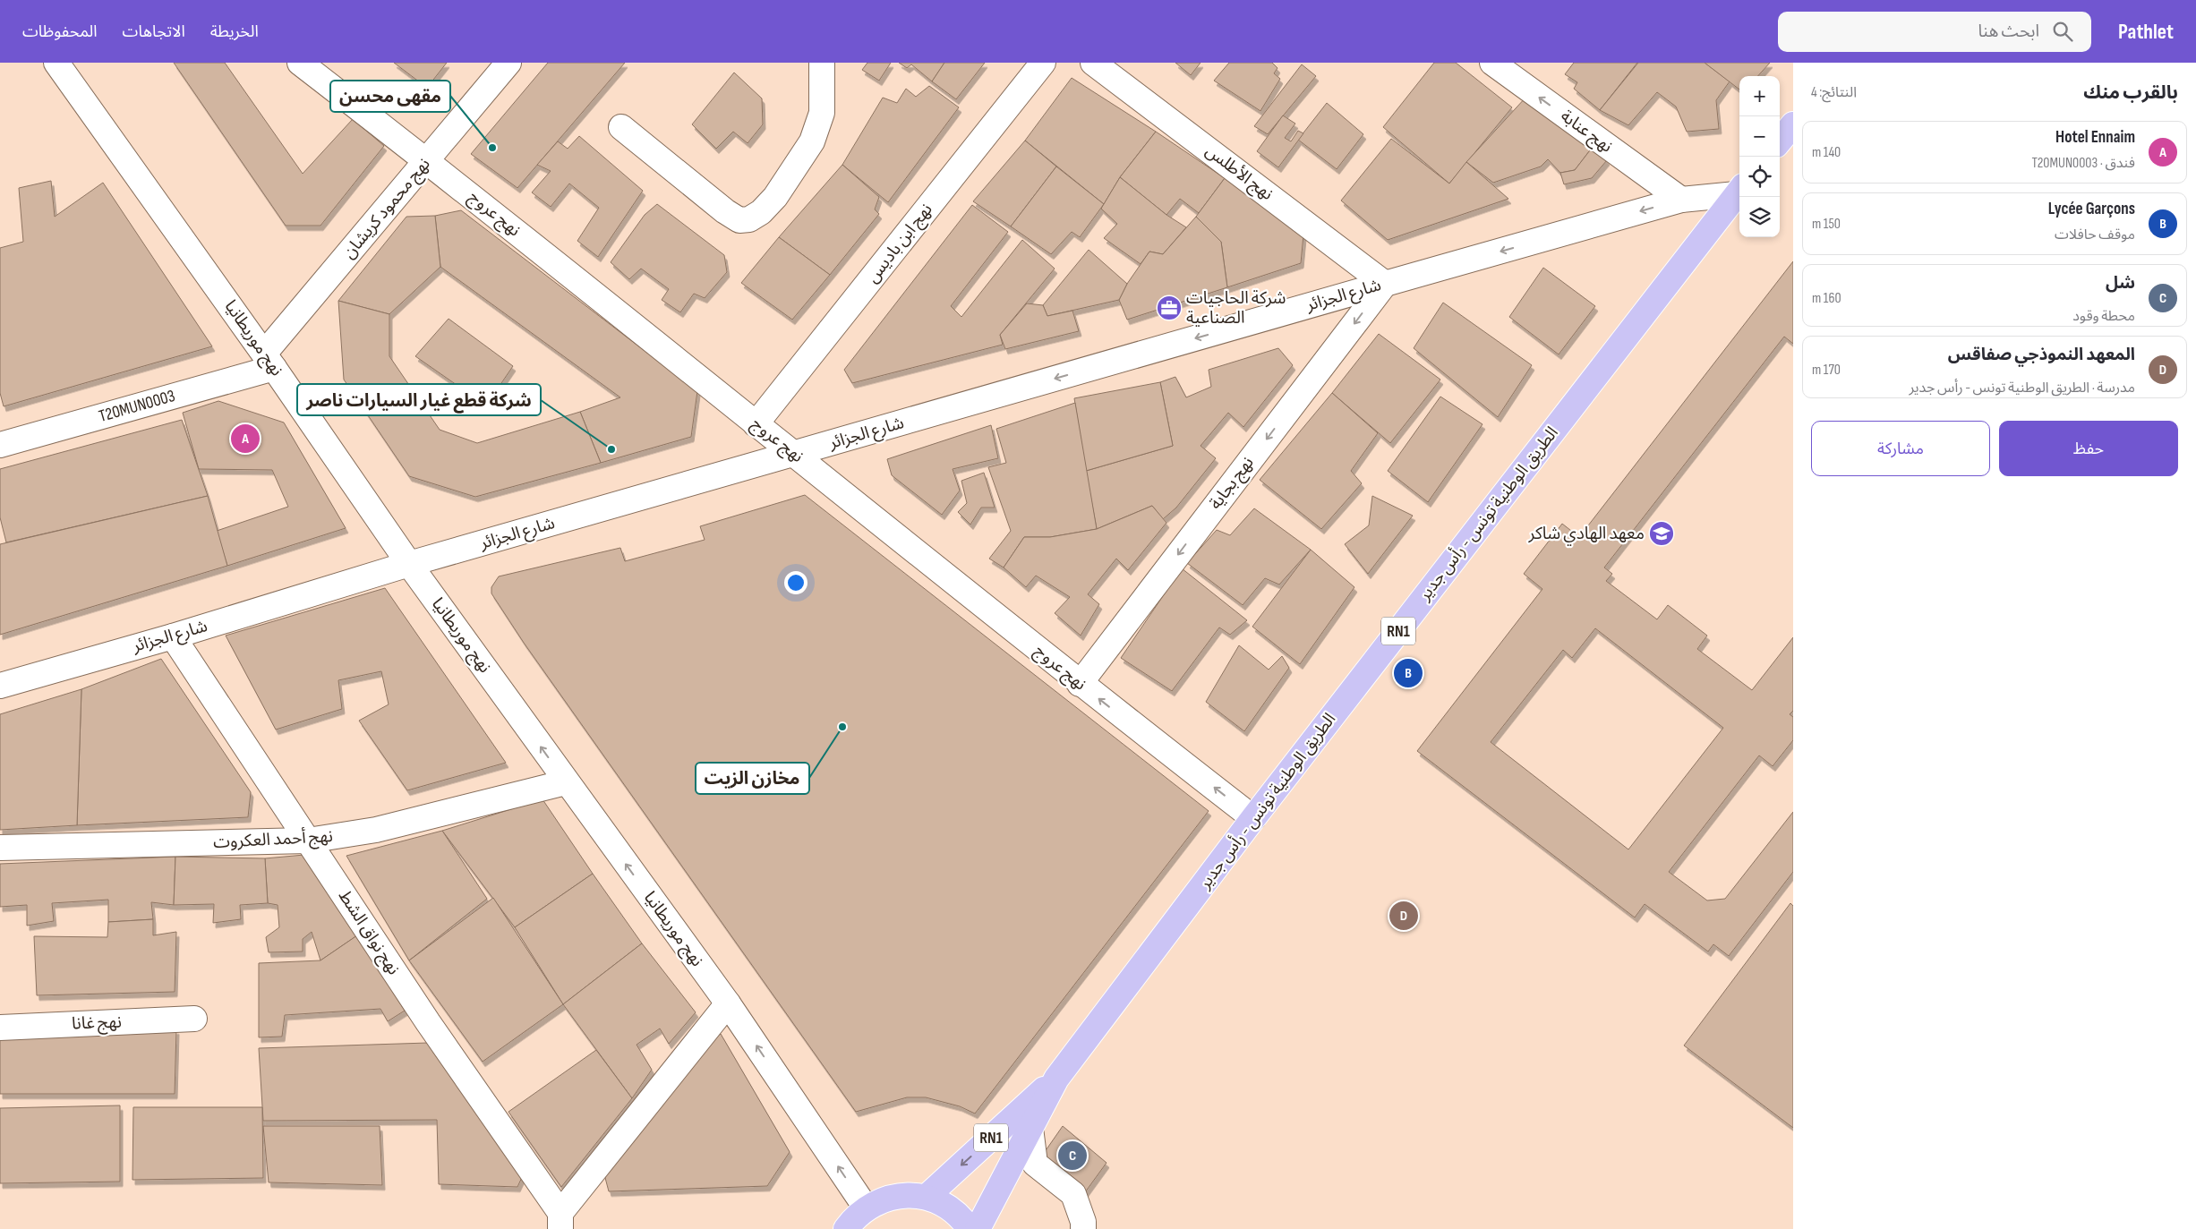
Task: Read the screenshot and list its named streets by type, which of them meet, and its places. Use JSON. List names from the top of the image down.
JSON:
{
  "streets": {
    "main road": ["الطريق الوطنية تونس - رأس جدير", "RN1"],
    "street": [
      "نهج عنابة",
      "نهج الأطلس",
      "نهج محمود كريشان",
      "نهج عروج",
      "نهج ابن باديس",
      "شارع الجزائر",
      "نهج موريطانيا",
      "T20MUN0003",
      "نهج بجاية",
      "نهج أحمد العكروت",
      "نهج نواق الشط",
      "نهج غانا"
    ]
  },
  "crossings": [
    ["نهج عنابة", "شارع الجزائر"],
    ["نهج الأطلس", "شارع الجزائر"],
    ["نهج الأطلس", "نهج بجاية"],
    ["نهج محمود كريشان", "نهج عروج"],
    ["نهج محمود كريشان", "نهج موريطانيا"],
    ["نهج محمود كريشان", "T20MUN0003"],
    ["نهج عروج", "نهج ابن باديس"],
    ["نهج عروج", "شارع الجزائر"],
    ["نهج عروج", "نهج بجاية"],
    ["نهج عروج", "الطريق الوطنية تونس - رأس جدير"],
    ["شارع الجزائر", "نهج موريطانيا"],
    ["شارع الجزائر", "نهج بجاية"],
    ["شارع الجزائر", "الطريق الوطنية تونس - رأس جدير"],
    ["شارع الجزائر", "نهج نواق الشط"],
    ["نهج موريطانيا", "T20MUN0003"],
    ["نهج موريطانيا", "نهج أحمد العكروت"],
    ["نهج أحمد العكروت", "نهج نواق الشط"]
  ],
  "one_way": [
    "نهج عنابة",
    "شارع الجزائر",
    "نهج موريطانيا",
    "نهج بجاية"
  ],
  "places": {
    "other": ["مقهى محسن", "شركة قطع غيار السيارات ناصر", "مخازن الزيت"],
    "office": ["شركة الحاجيات الصناعية"],
    "school or university": ["معهد الهادي شاكر"]
  },
  "page": {
    "header": "Pathlet",
    "search": "ابحث هنا",
    "nav": ["الخريطة", "الاتجاهات", "المحفوظات"],
    "heading": ["بالقرب منك", "النتائج: 4"],
    "map_buttons": ["+", "−"],
    "list": [
      {
        "mark": "A",
        "name": "Hotel Ennaim",
        "note": "فندق · T20MUN0003",
        "value": "140 m"
      },
      {
        "mark": "B",
        "name": "Lycée Garçons",
        "note": "موقف حافلات",
        "value": "150 m"
      },
      {
        "mark": "C",
        "name": "شل",
        "note": "محطة وقود",
        "value": "160 m"
      },
      {
        "mark": "D",
        "name": "المعهد النموذجي صفاقس",
        "note": "مدرسة · الطريق الوطنية تونس - رأس جدير",
        "value": "170 m"
      }
    ],
    "buttons": ["حفظ", "مشاركة"],
    "pins": [
      "A",
      "B",
      "D",
      "C"
    ]
  }
}
